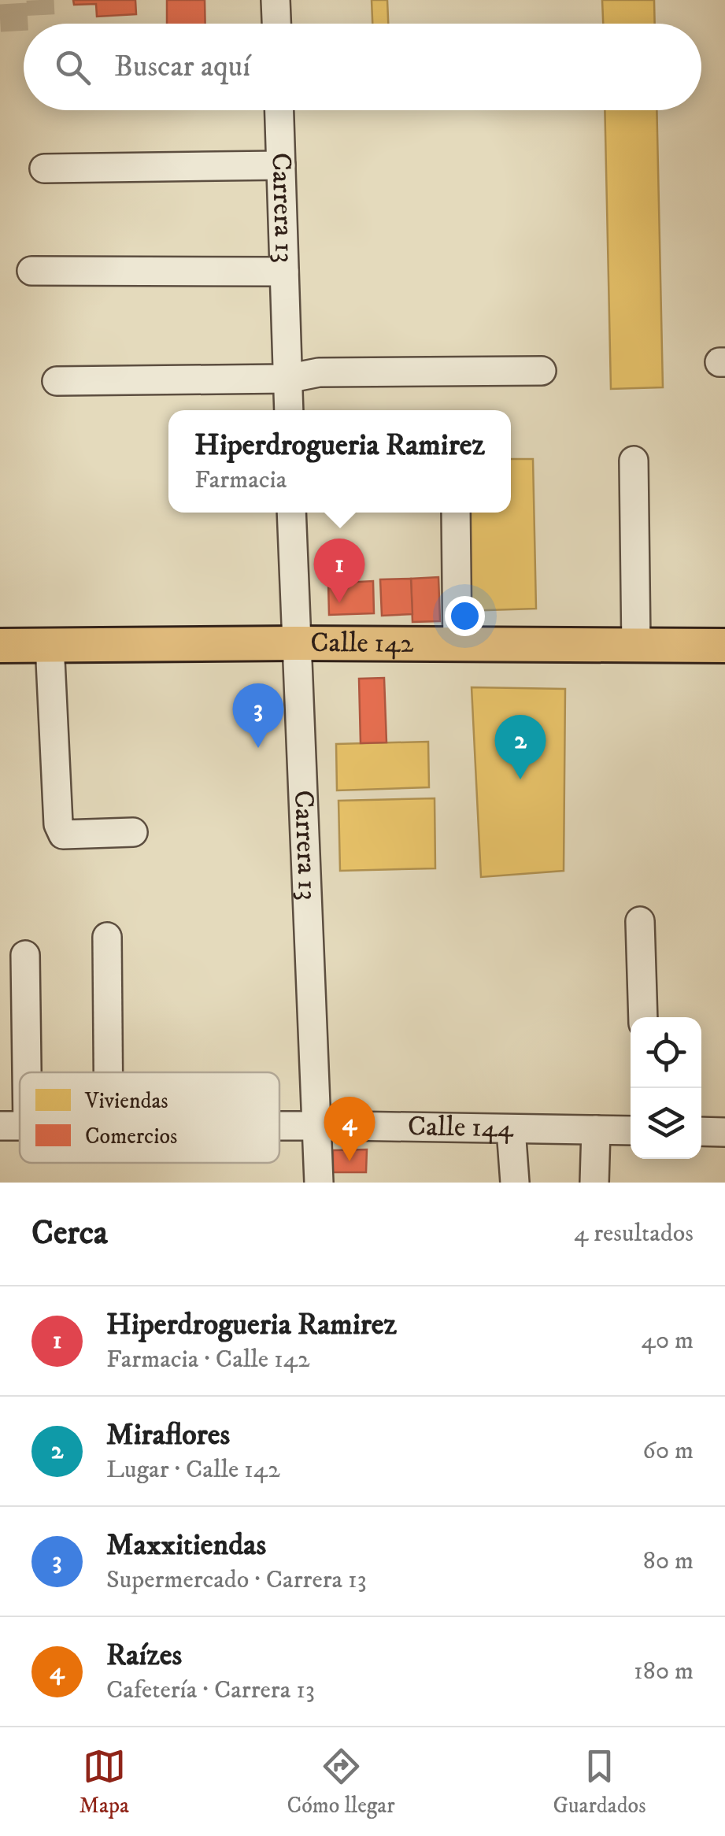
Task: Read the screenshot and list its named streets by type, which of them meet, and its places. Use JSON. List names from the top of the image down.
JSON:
{
  "streets": {
    "main road": ["Calle 142"],
    "street": ["Carrera 13", "Calle 144"]
  },
  "crossings": [
    ["Carrera 13", "Calle 142"],
    ["Carrera 13", "Calle 144"]
  ],
  "legend": ["Viviendas", "Comercios"],
  "page": {
    "search": "Buscar aquí",
    "popup": ["Hiperdrogueria Ramirez", "Farmacia"],
    "pins": [
      "1",
      "3",
      "2",
      "4"
    ],
    "heading": ["Cerca", "4 resultados"],
    "list": [
      {
        "mark": "1",
        "name": "Hiperdrogueria Ramirez",
        "note": "Farmacia · Calle 142",
        "value": "40 m"
      },
      {
        "mark": "2",
        "name": "Miraflores",
        "note": "Lugar · Calle 142",
        "value": "60 m"
      },
      {
        "mark": "3",
        "name": "Maxxitiendas",
        "note": "Supermercado · Carrera 13",
        "value": "80 m"
      },
      {
        "mark": "4",
        "name": "Raízes",
        "note": "Cafetería · Carrera 13",
        "value": "180 m"
      }
    ],
    "nav": ["Mapa", "Cómo llegar", "Guardados"]
  }
}
